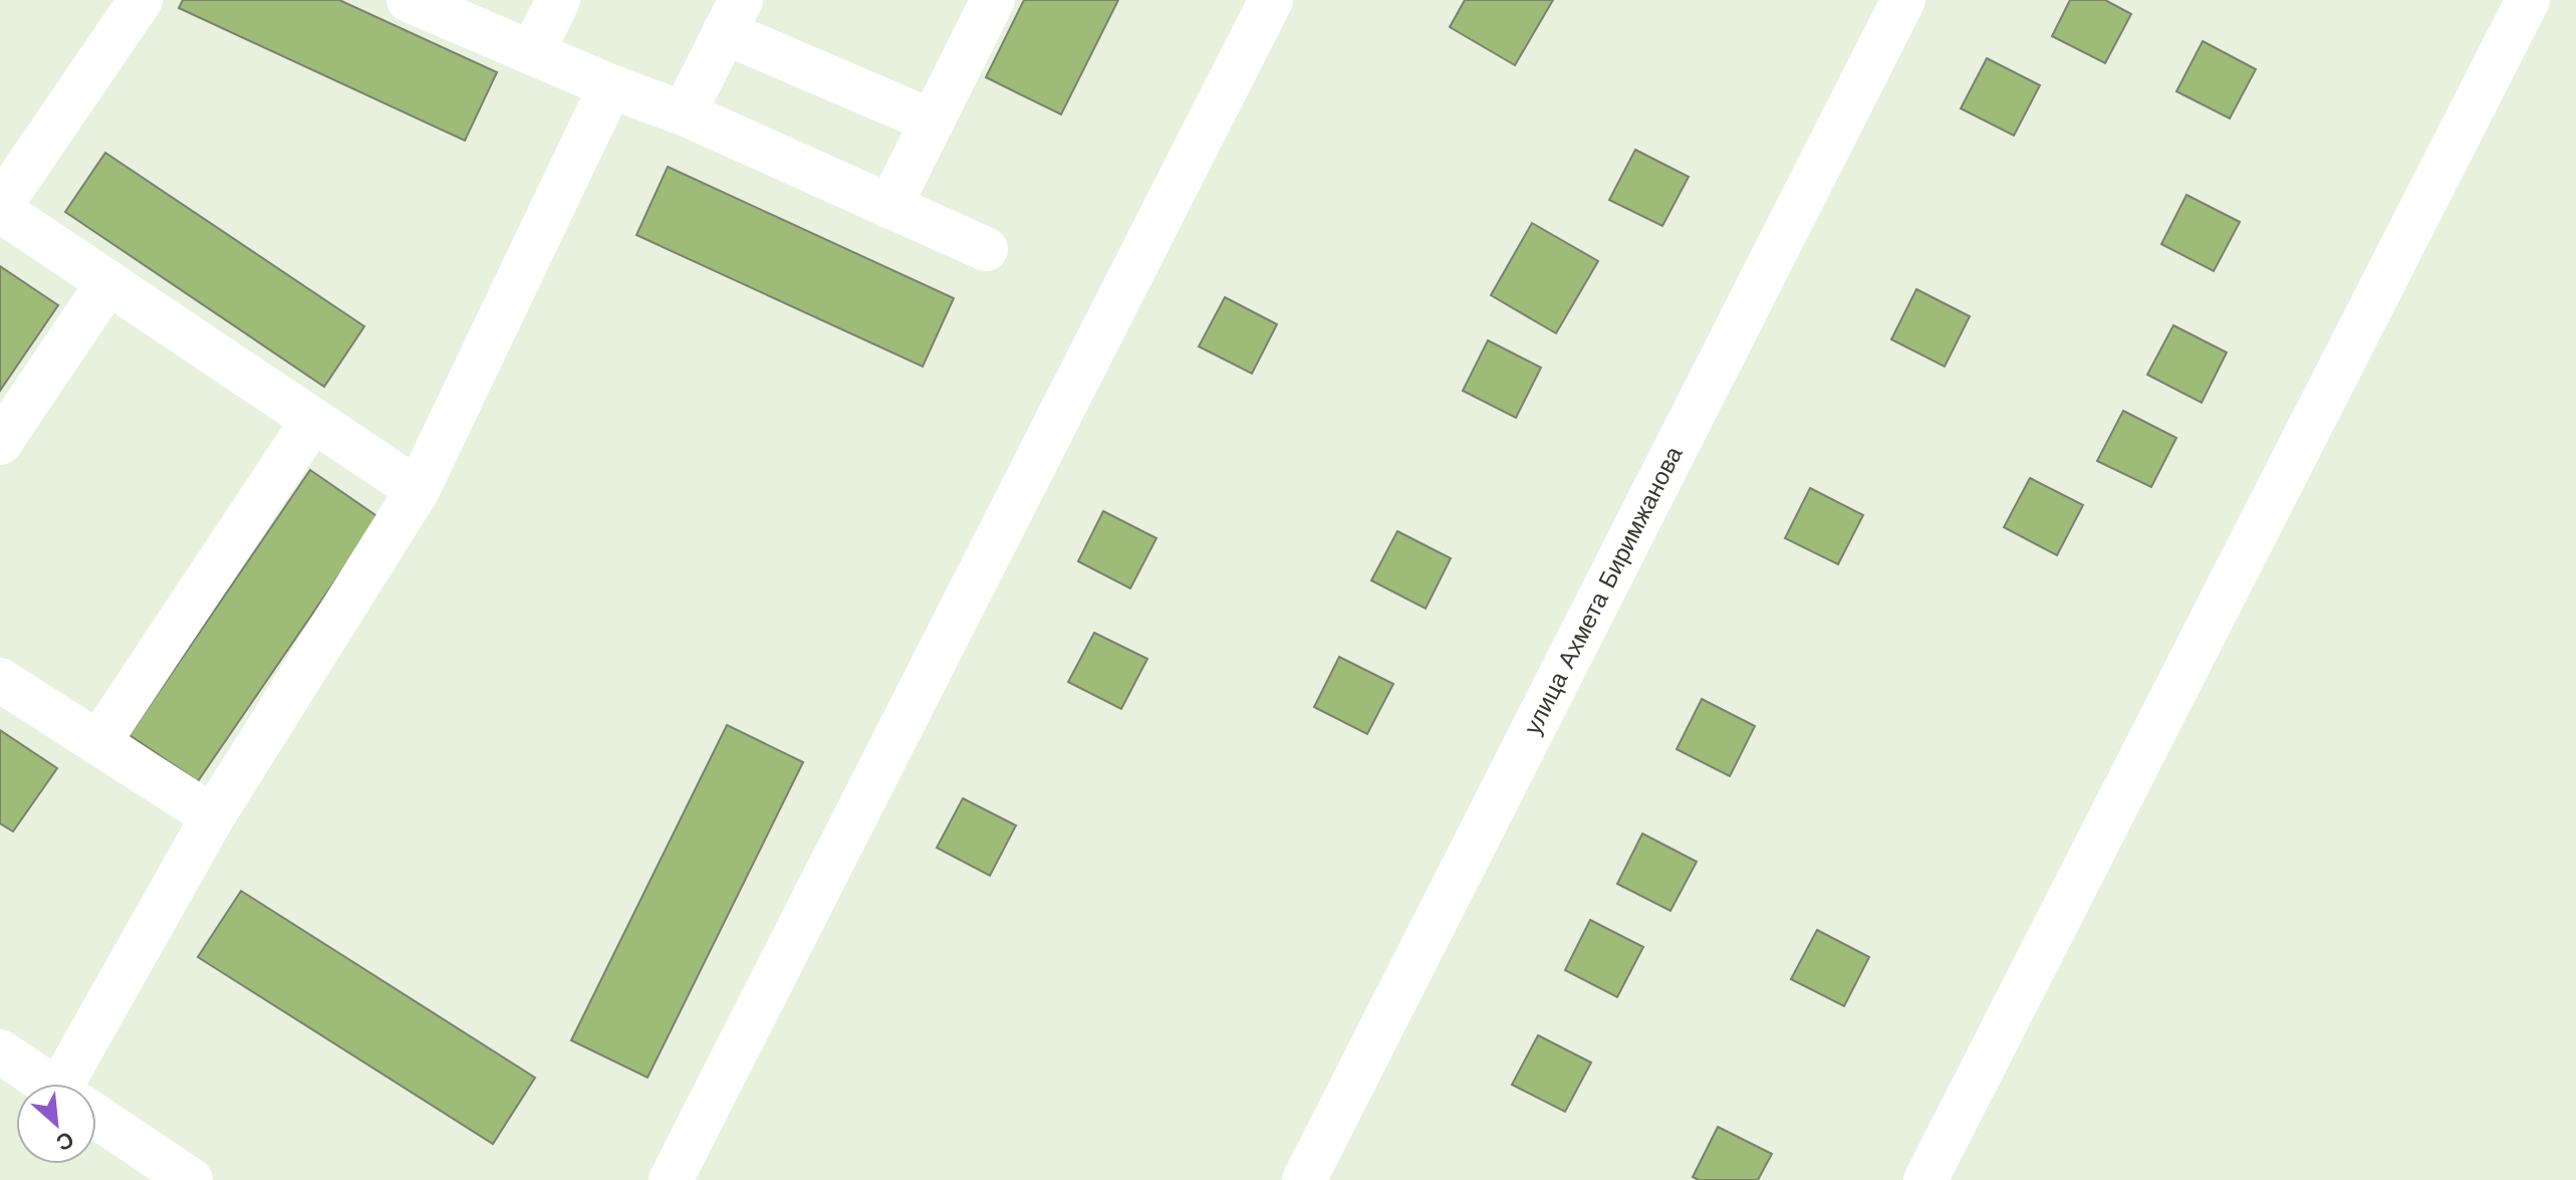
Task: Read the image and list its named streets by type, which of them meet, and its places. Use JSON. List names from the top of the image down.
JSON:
{
  "streets": {
    "street": ["улица Ахмета Биримжанова"]
  },
  "north": "bottom right"
}
